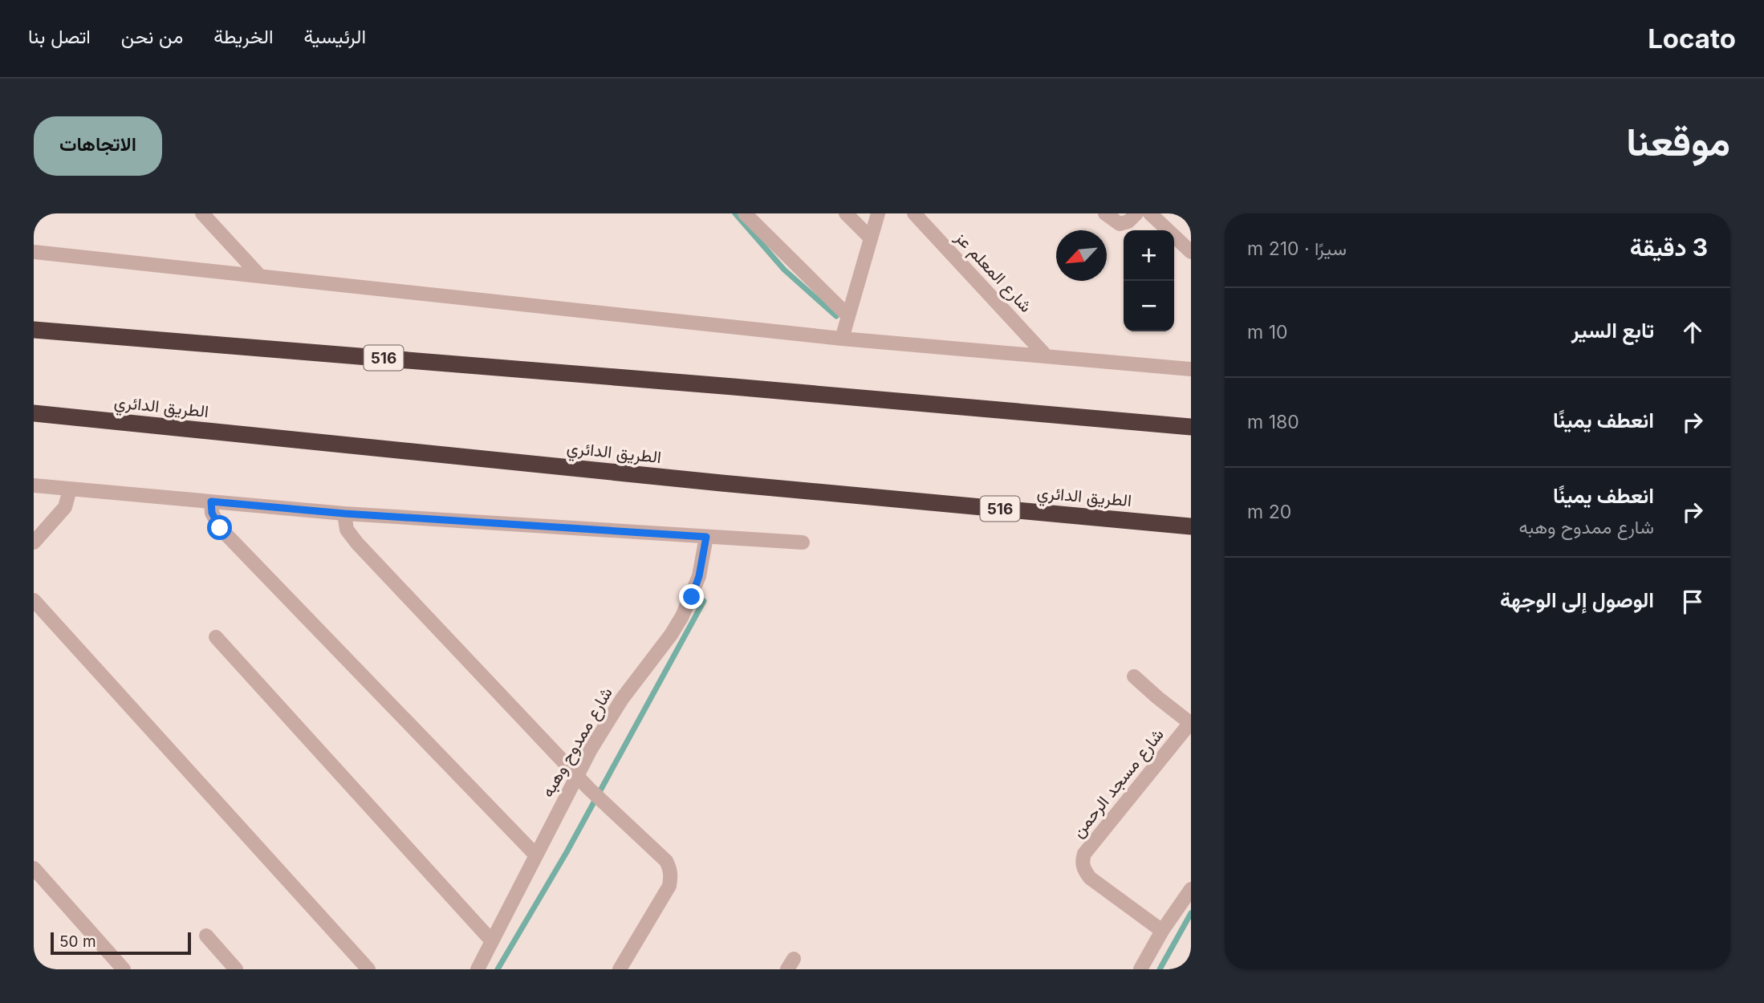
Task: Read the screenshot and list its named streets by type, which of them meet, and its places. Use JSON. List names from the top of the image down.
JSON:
{
  "streets": {
    "highway": ["516", "الطريق الدائري"],
    "street": ["شارع المعلم عز", "شارع ممدوح وهبه", "شارع مسجد الرحمن"]
  },
  "scale_bar": "50 m",
  "north": "bottom left",
  "page": {
    "header": "Locato",
    "nav": [
      "الرئيسية",
      "الخريطة",
      "من نحن",
      "اتصل بنا"
    ],
    "title": "موقعنا",
    "buttons": "الاتجاهات",
    "heading": ["3 دقيقة", "سيرًا · 210 m"],
    "map_buttons": ["+", "−"],
    "list": [
      ["تابع السير", "10 m"],
      ["انعطف يمينًا", "180 m"],
      ["انعطف يمينًا", "شارع ممدوح وهبه", "20 m"],
      "الوصول إلى الوجهة"
    ],
    "scale": "50 m"
  }
}
